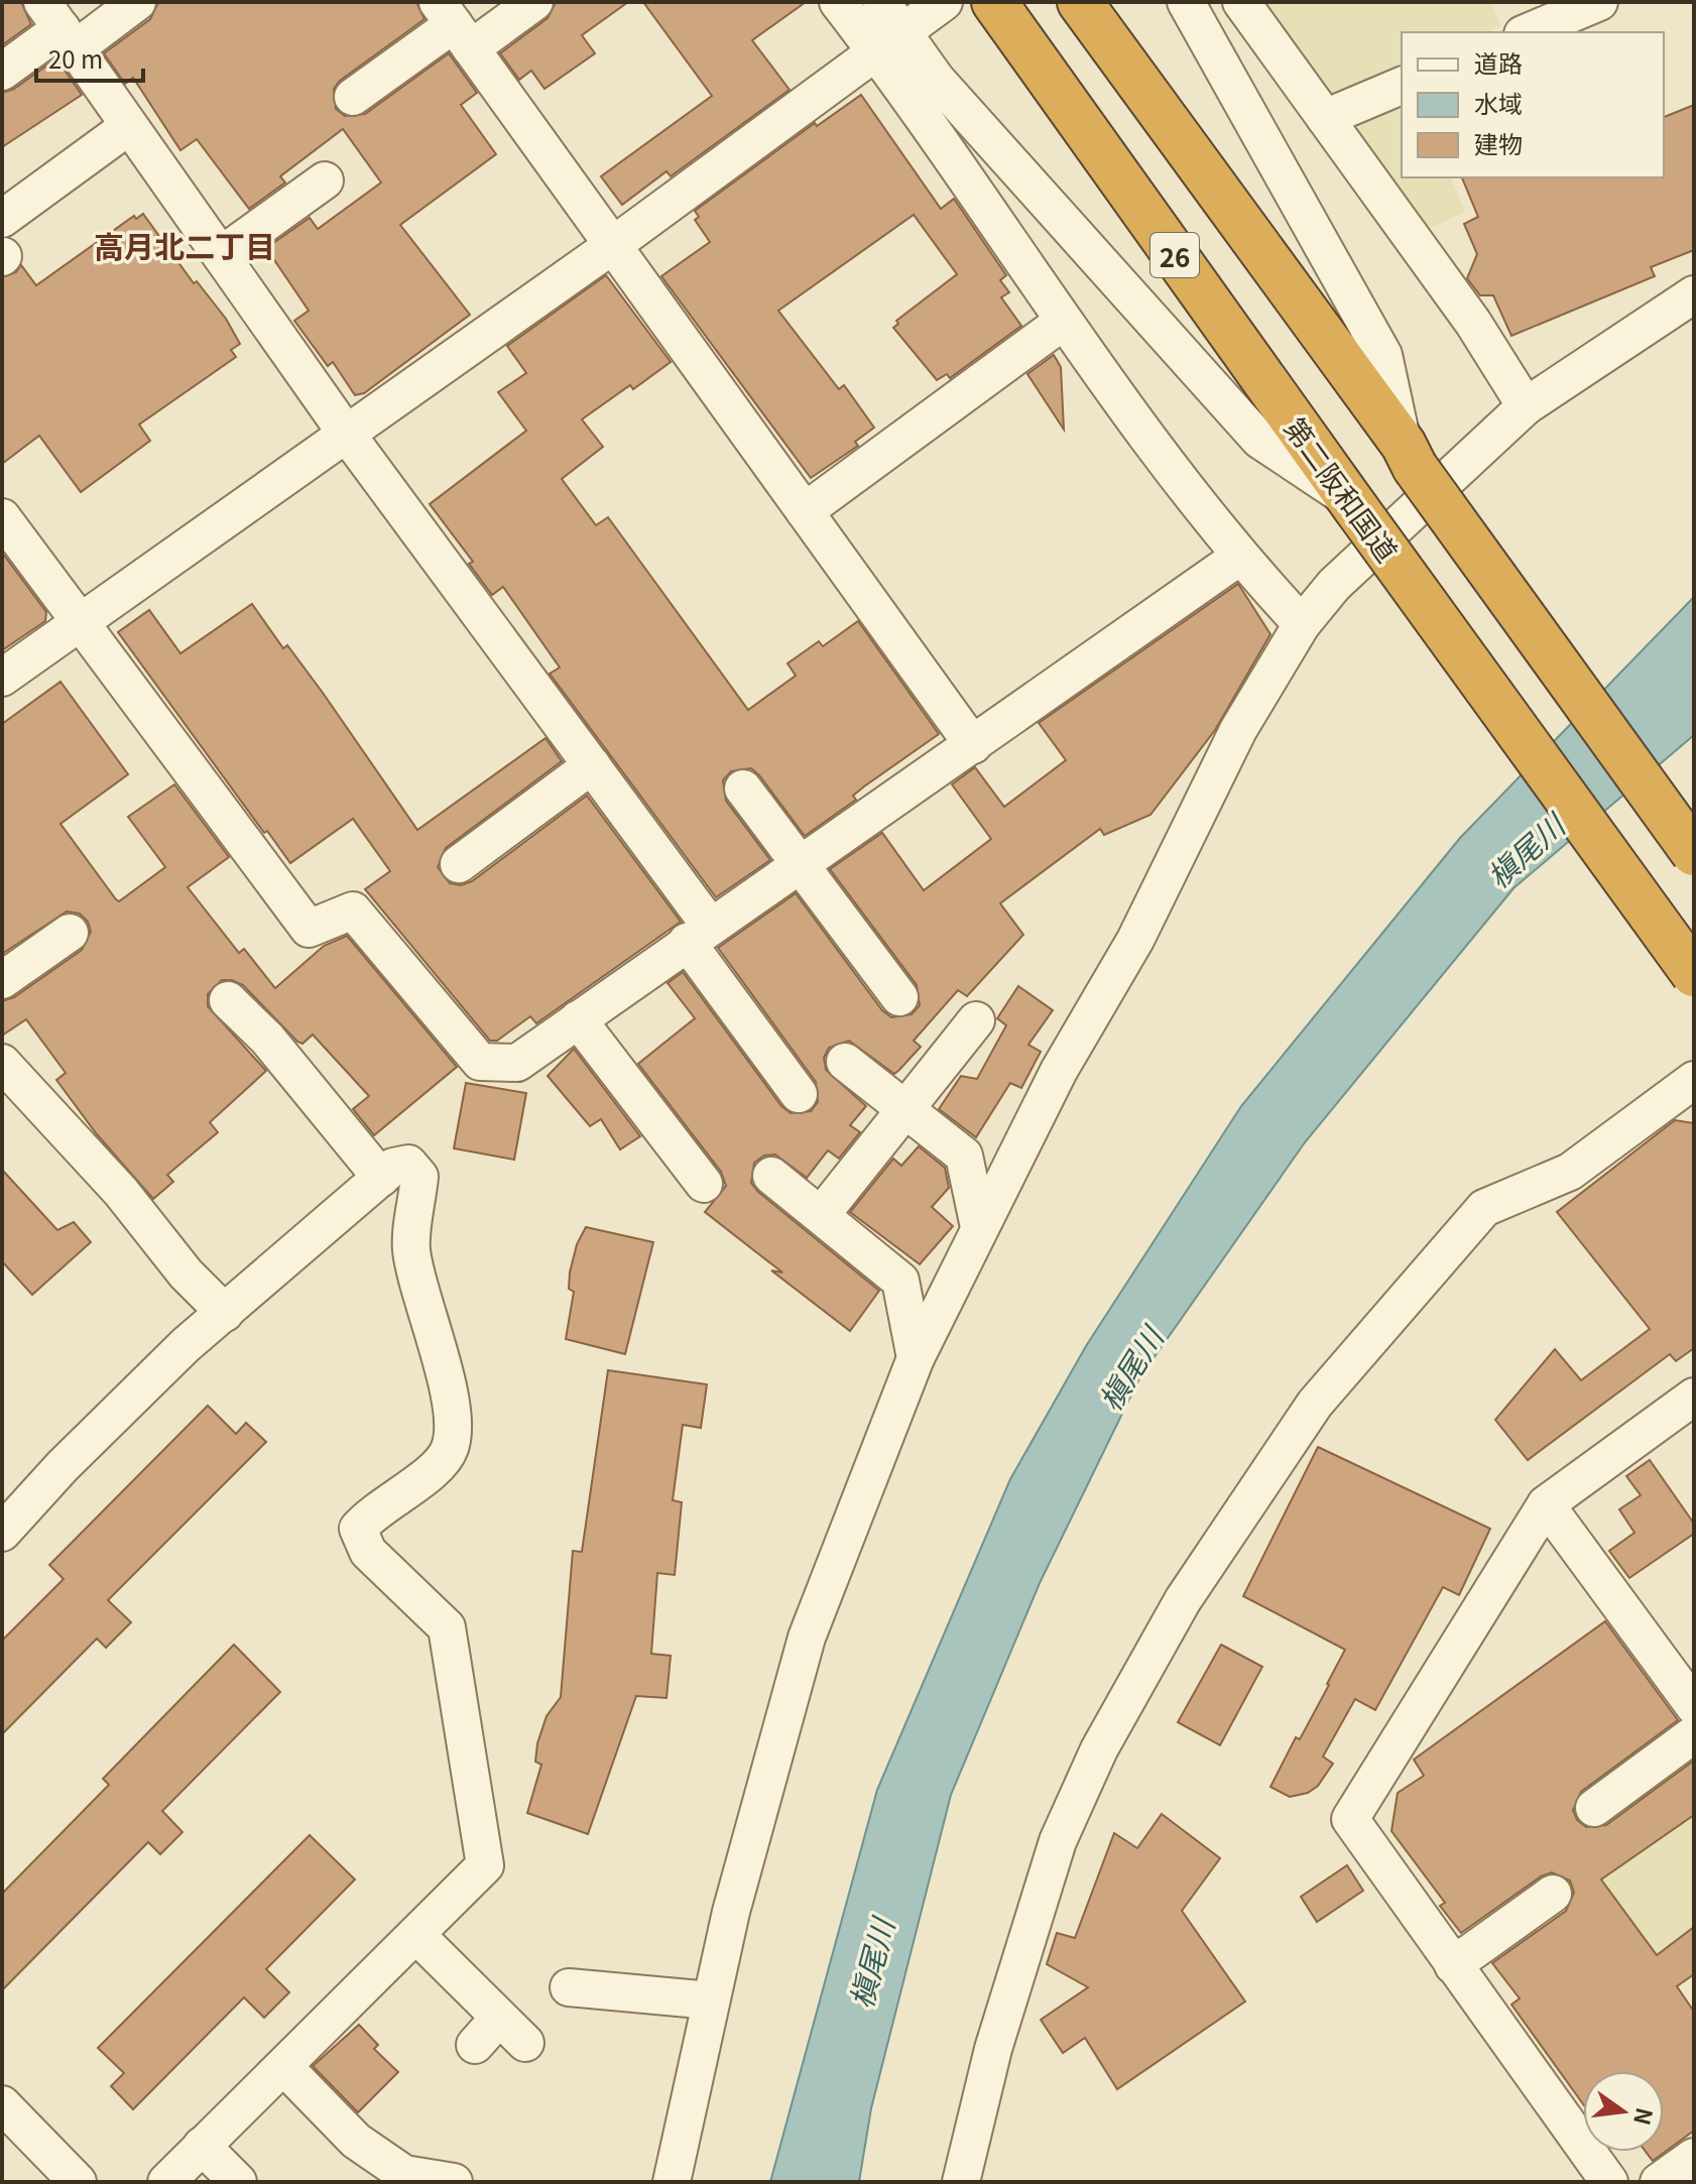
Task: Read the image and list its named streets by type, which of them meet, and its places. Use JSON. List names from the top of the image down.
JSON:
{
  "streets": {
    "highway": ["26", "第二阪和国道"]
  },
  "districts": ["高月北二丁目"],
  "water": ["槇尾川"],
  "legend": ["道路", "水域", "建物"],
  "scale_bar": "20 m",
  "north": "right"
}
